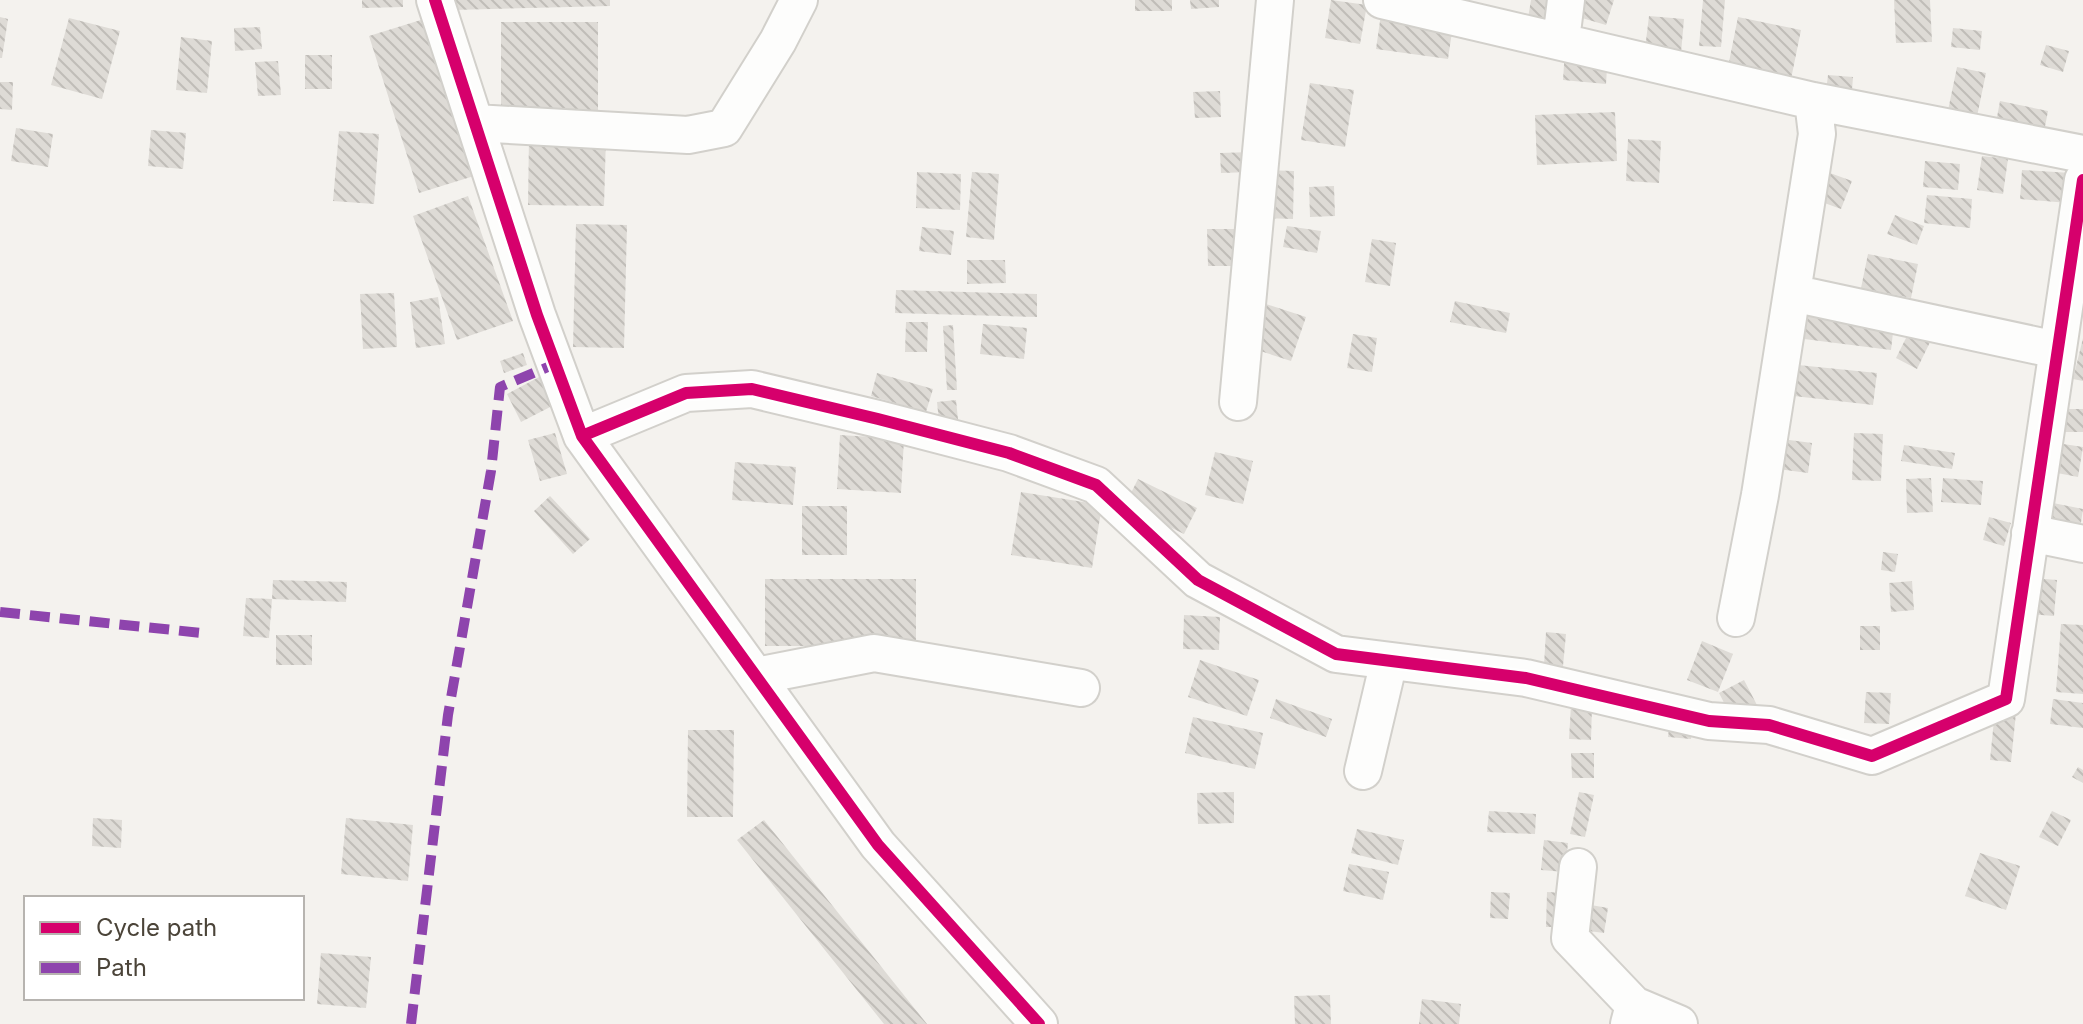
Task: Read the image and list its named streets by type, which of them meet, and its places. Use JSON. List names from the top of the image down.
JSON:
{
  "legend": ["Cycle path", "Path"]
}
